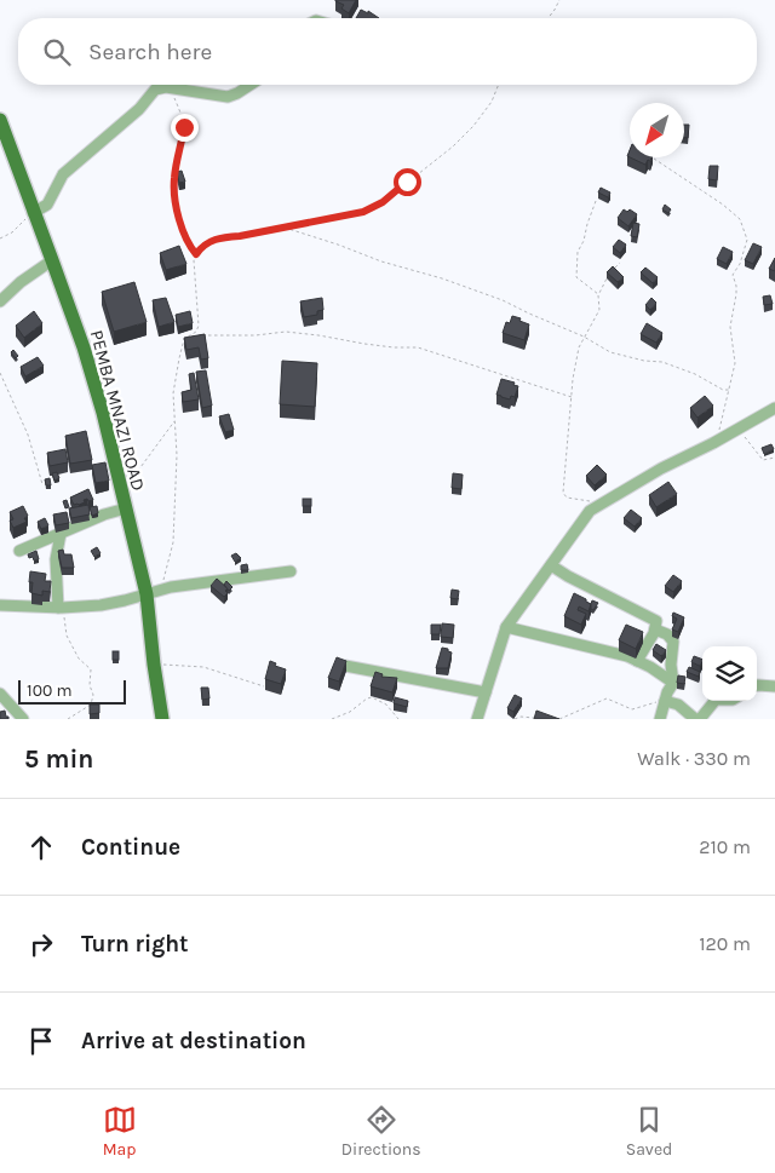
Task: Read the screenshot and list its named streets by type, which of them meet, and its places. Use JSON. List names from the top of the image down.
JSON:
{
  "streets": {
    "main road": ["PEMBA MNAZI ROAD"]
  },
  "scale_bar": "100 m",
  "north": "bottom left",
  "page": {
    "search": "Search here",
    "scale": "100 m",
    "heading": ["5 min", "Walk · 330 m"],
    "list": [
      ["Continue", "210 m"],
      ["Turn right", "120 m"],
      "Arrive at destination"
    ],
    "nav": ["Map", "Directions", "Saved"]
  }
}
